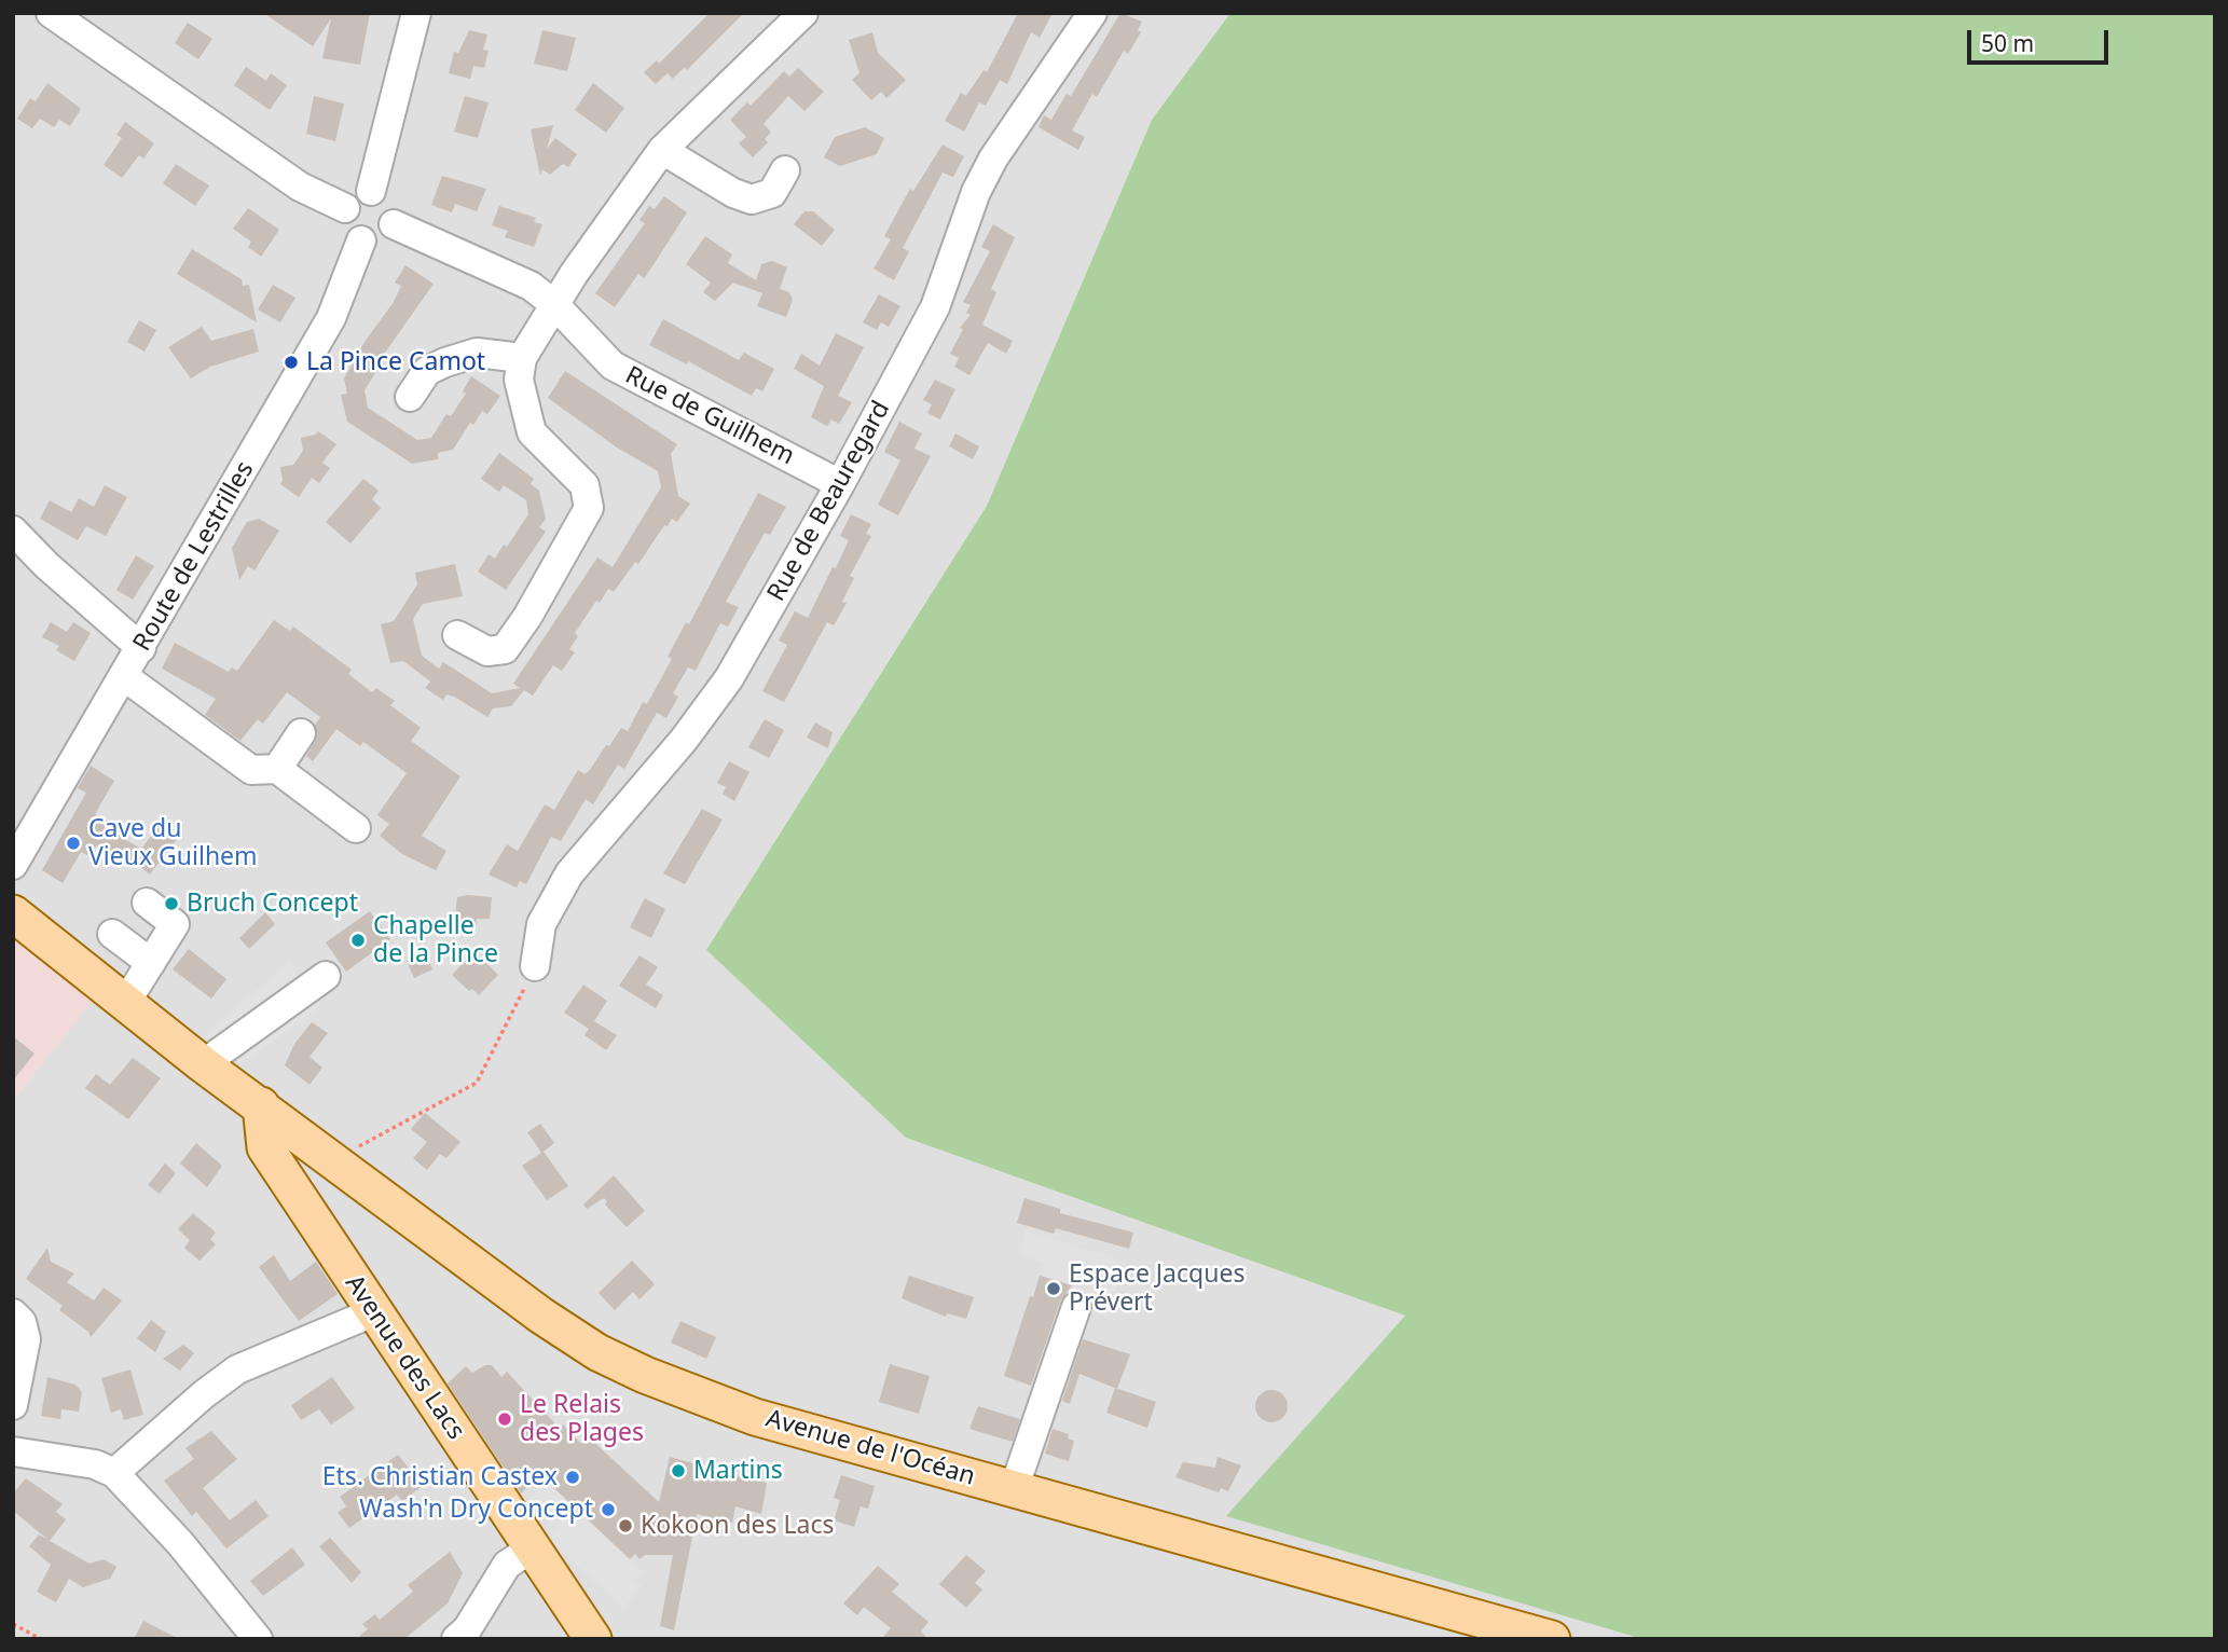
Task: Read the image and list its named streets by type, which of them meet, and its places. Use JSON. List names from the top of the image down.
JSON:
{
  "streets": {
    "main road": ["Avenue des Lacs", "Avenue de l'Océan"],
    "street": ["Rue de Guilhem", "Rue de Beauregard", "Route de Lestrilles"]
  },
  "crossings": [
    ["Rue de Guilhem", "Rue de Beauregard"],
    ["Rue de Guilhem", "Route de Lestrilles"],
    ["Avenue des Lacs", "Avenue de l'Océan"]
  ],
  "places": [
    "La Pince Camot",
    "Cave du Vieux Guilhem",
    "Bruch Concept",
    "Chapelle de la Pince",
    "Espace Jacques Prévert",
    "Le Relais des Plages",
    "Martins",
    "Ets. Christian Castex",
    "Wash'n Dry Concept",
    "Kokoon des Lacs"
  ],
  "scale_bar": "50 m"
}
